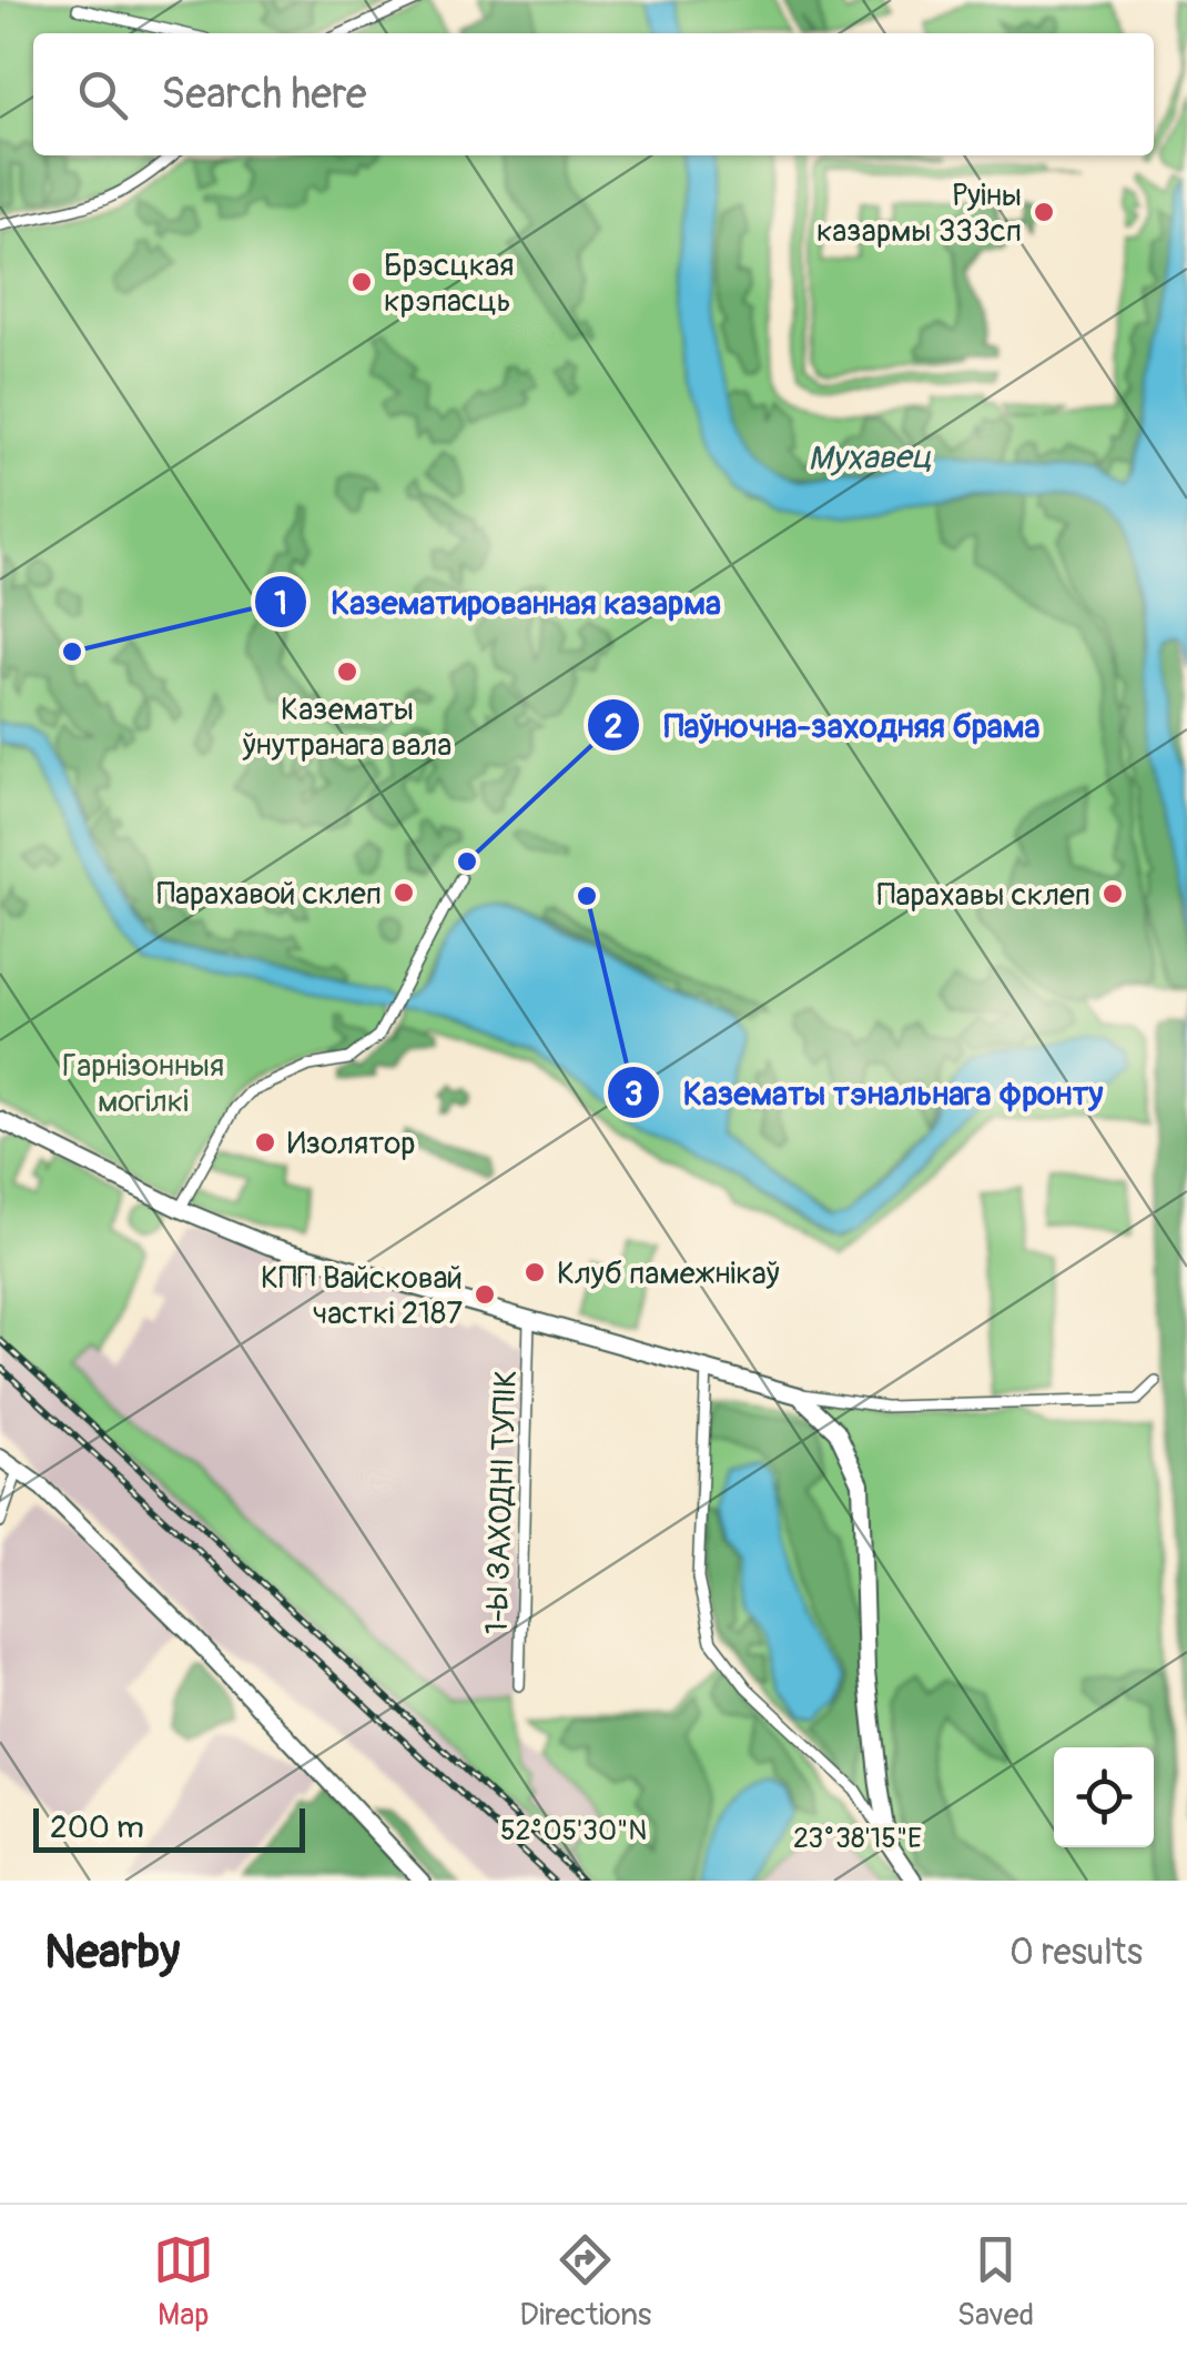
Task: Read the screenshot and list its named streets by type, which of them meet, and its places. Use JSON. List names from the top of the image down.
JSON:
{
  "streets": {
    "street": ["1-Ы ЗАХОДНІ ТУПІК"]
  },
  "water": ["Мухавец"],
  "parks": ["Гарнізонныя могілкі"],
  "places": [
    "Руіны казармы 333сп",
    "Брэсцкая крэпасць",
    "Казематированная казарма",
    "Казематы ўнутранага вала",
    "Паўночна-заходняя брама",
    "Парахавой склеп",
    "Парахавы склеп",
    "Казематы тэнальнага фронту",
    "Изолятор",
    "Клуб памежнікаў",
    "КПП Вайсковай часткі 2187"
  ],
  "scale_bar": "200 m",
  "page": {
    "search": "Search here",
    "scale": "200 m",
    "heading": ["Nearby", "0 results"],
    "nav": ["Map", "Directions", "Saved"]
  },
  "coordinates": ["52°05'30\"N", "23°38'15\"E"]
}
